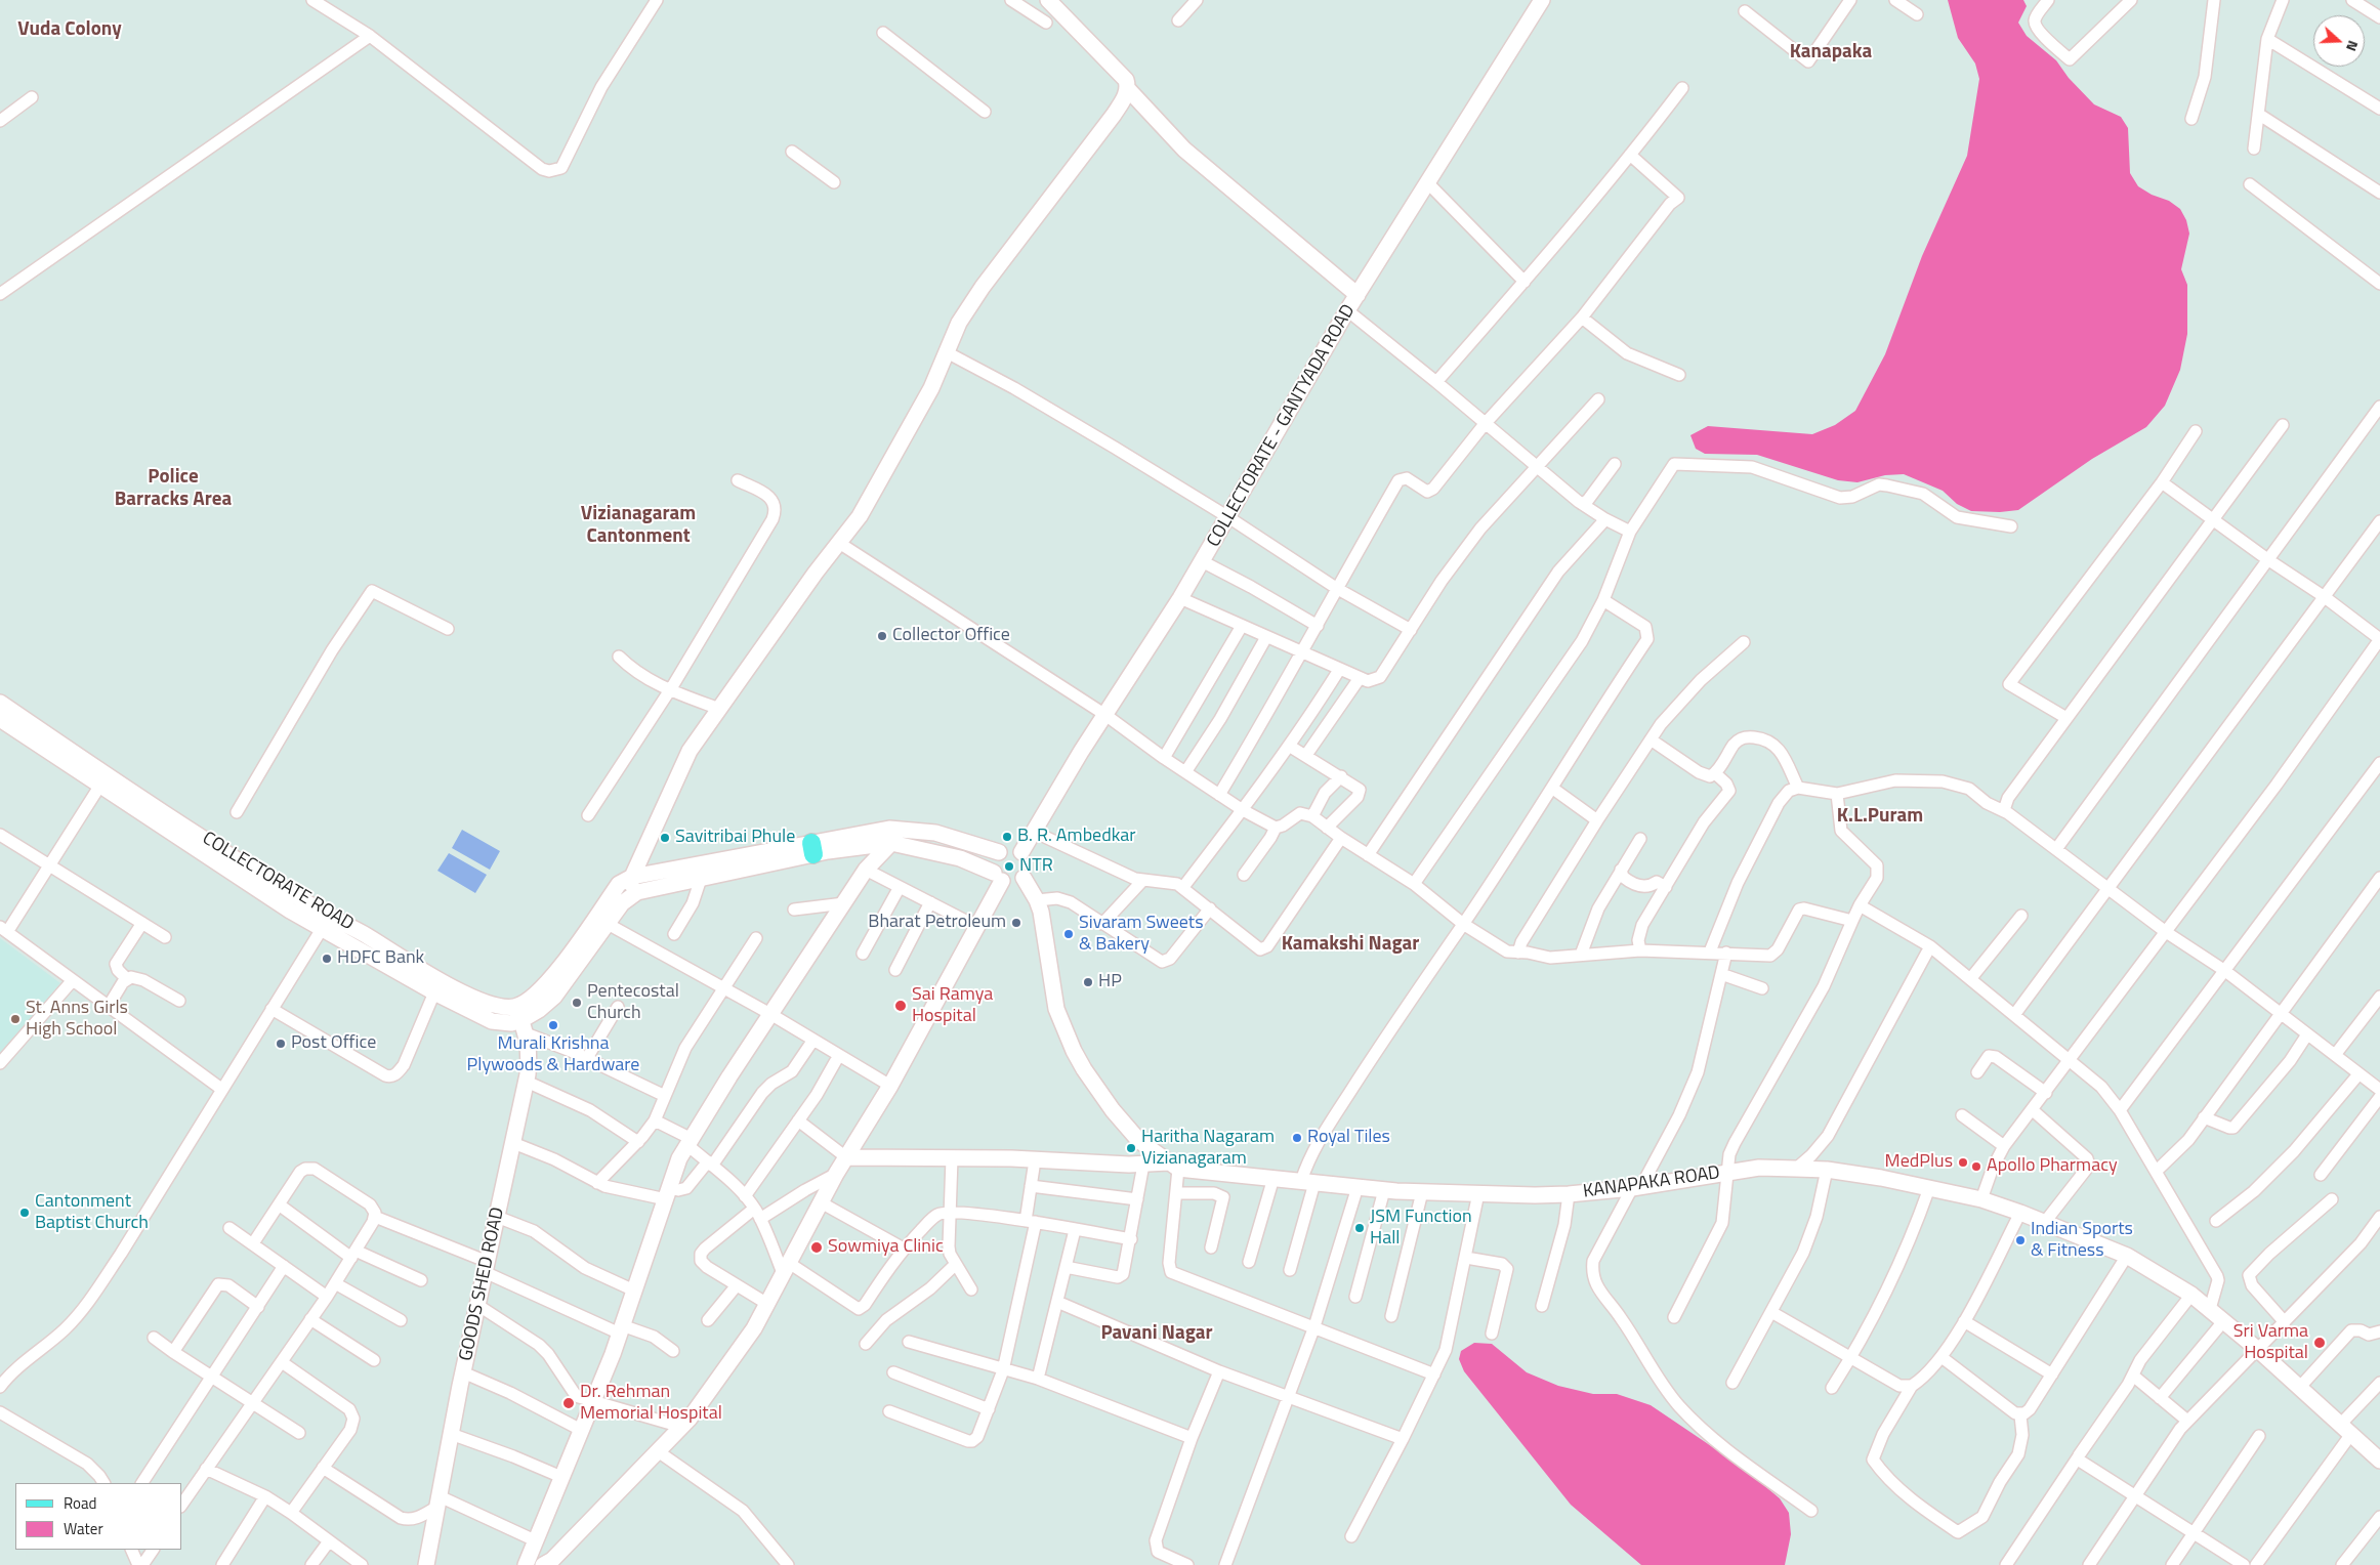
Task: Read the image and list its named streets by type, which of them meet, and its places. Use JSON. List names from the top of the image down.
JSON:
{
  "streets": {
    "street": [
      "COLLECTORATE - GANTYADA ROAD",
      "COLLECTORATE ROAD",
      "KANAPAKA ROAD",
      "GOODS SHED ROAD"
    ]
  },
  "crossings": [
    ["COLLECTORATE - GANTYADA ROAD", "COLLECTORATE ROAD"],
    ["COLLECTORATE ROAD", "GOODS SHED ROAD"]
  ],
  "districts": [
    "Vuda Colony",
    "Kanapaka",
    "Police Barracks Area",
    "Vizianagaram Cantonment",
    "K.L.Puram",
    "Kamakshi Nagar",
    "Pavani Nagar"
  ],
  "places": [
    "Collector Office",
    "B. R. Ambedkar",
    "Savitribai Phule",
    "NTR",
    "Bharat Petroleum",
    "Sivaram Sweets & Bakery",
    "HDFC Bank",
    "HP",
    "Pentecostal Church",
    "Sai Ramya Hospital",
    "St. Anns Girls High School",
    "Murali Krishna Plywoods & Hardware",
    "Post Office",
    "Royal Tiles",
    "Haritha Nagaram Vizianagaram",
    "MedPlus",
    "Apollo Pharmacy",
    "Cantonment Baptist Church",
    "JSM Function Hall",
    "Indian Sports & Fitness",
    "Sowmiya Clinic",
    "Sri Varma Hospital",
    "Dr. Rehman Memorial Hospital"
  ],
  "legend": ["Road", "Water"],
  "north": "right"
}
